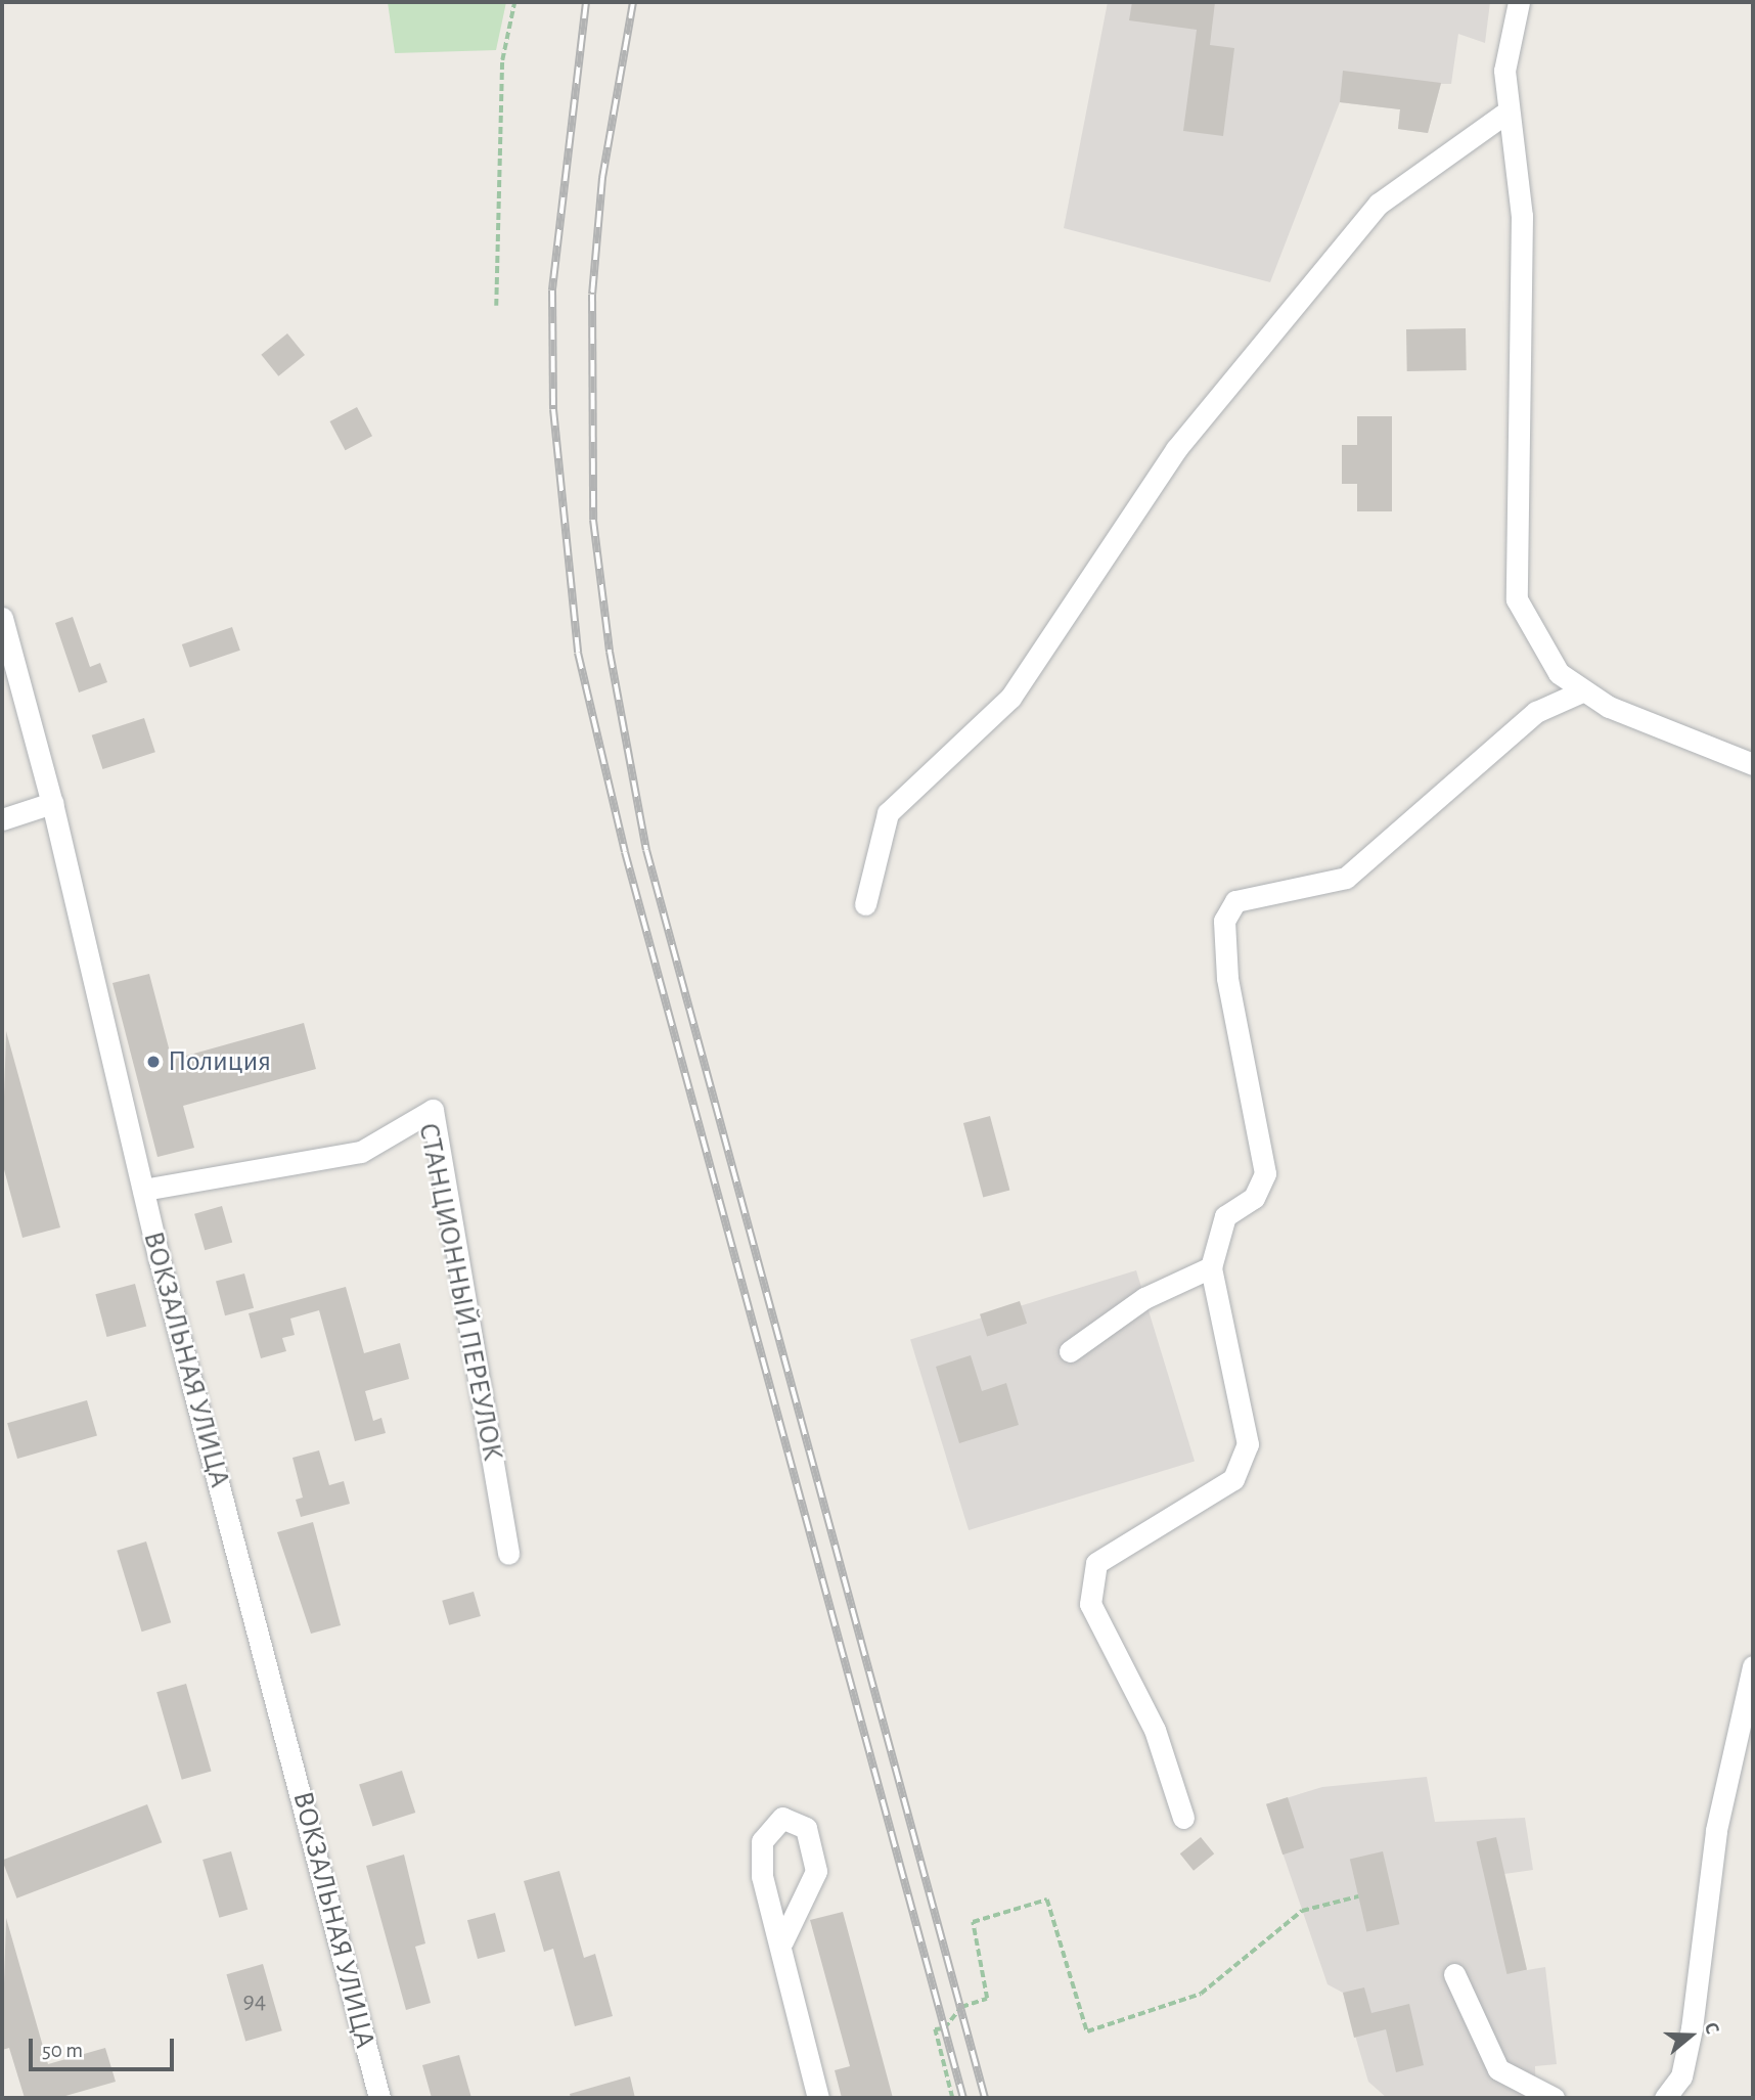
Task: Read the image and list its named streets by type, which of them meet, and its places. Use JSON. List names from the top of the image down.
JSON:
{
  "streets": {
    "street": ["СТАНЦИОННЫЙ ПЕРЕУЛОК", "ВОКЗАЛЬНАЯ УЛИЦА"]
  },
  "crossings": [
    ["СТАНЦИОННЫЙ ПЕРЕУЛОК", "ВОКЗАЛЬНАЯ УЛИЦА"]
  ],
  "places": ["Полиция"],
  "house_numbers": ["94"],
  "scale_bar": "50 m",
  "north": "right"
}
